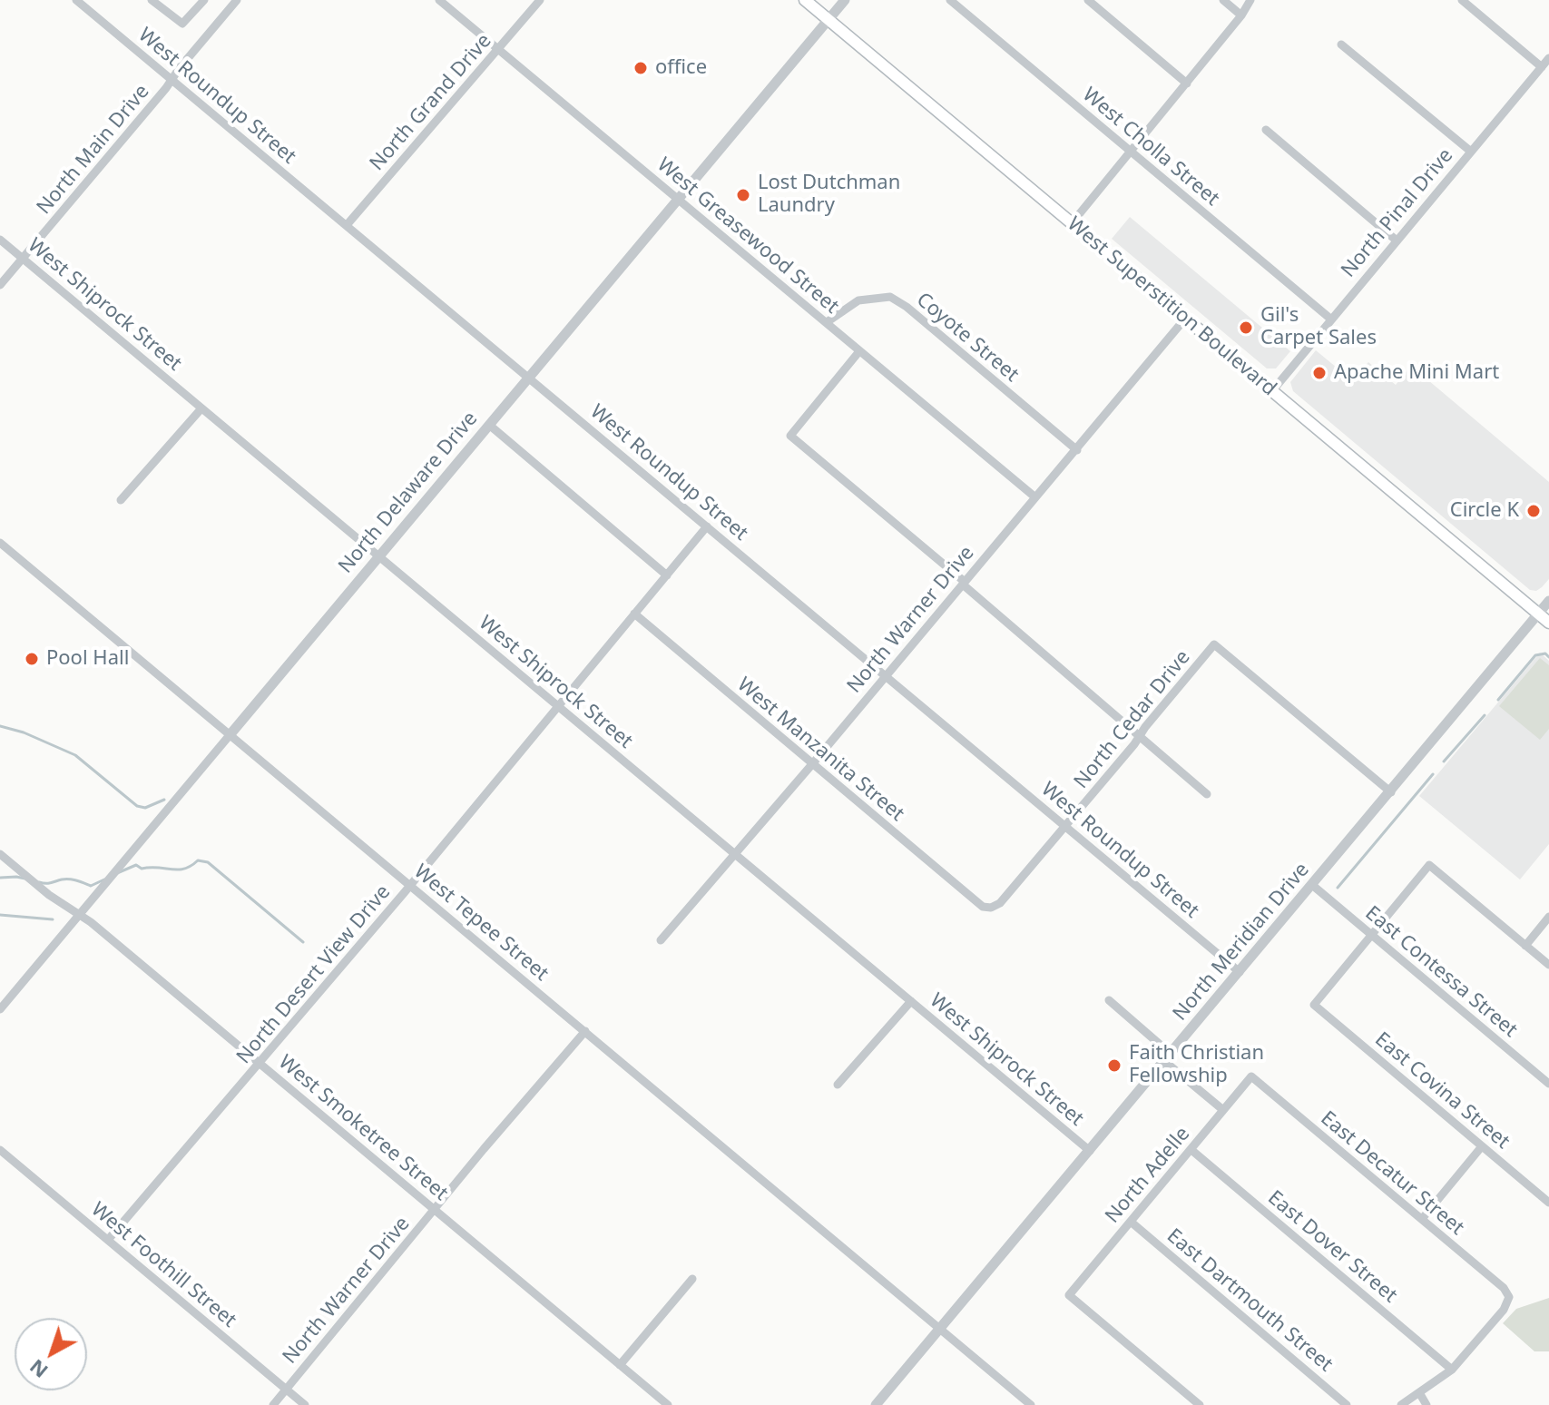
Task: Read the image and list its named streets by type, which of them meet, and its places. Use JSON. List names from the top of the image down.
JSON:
{
  "streets": {
    "main road": ["West Superstition Boulevard"],
    "street": [
      "West Roundup Street",
      "North Grand Drive",
      "West Cholla Street",
      "North Main Drive",
      "North Pinal Drive",
      "West Greasewood Street",
      "West Shiprock Street",
      "Coyote Street",
      "North Delaware Drive",
      "North Warner Drive",
      "North Cedar Drive",
      "West Manzanita Street",
      "West Tepee Street",
      "North Meridian Drive",
      "East Contessa Street",
      "North Desert View Drive",
      "East Covina Street",
      "West Smoketree Street",
      "East Decatur Street",
      "North Adelle",
      "East Dover Street",
      "West Foothill Street",
      "East Dartmouth Street"
    ]
  },
  "crossings": [
    ["West Roundup Street", "North Grand Drive"],
    ["West Roundup Street", "North Main Drive"],
    ["West Roundup Street", "North Delaware Drive"],
    ["West Roundup Street", "North Warner Drive"],
    ["West Roundup Street", "North Cedar Drive"],
    ["West Roundup Street", "North Meridian Drive"],
    ["West Roundup Street", "North Desert View Drive"],
    ["North Grand Drive", "West Greasewood Street"],
    ["West Cholla Street", "North Pinal Drive"],
    ["North Main Drive", "West Shiprock Street"],
    ["North Pinal Drive", "West Superstition Boulevard"],
    ["West Greasewood Street", "Coyote Street"],
    ["West Greasewood Street", "North Delaware Drive"],
    ["West Greasewood Street", "North Warner Drive"],
    ["West Shiprock Street", "North Delaware Drive"],
    ["West Shiprock Street", "North Warner Drive"],
    ["West Shiprock Street", "North Meridian Drive"],
    ["West Shiprock Street", "North Desert View Drive"],
    ["West Superstition Boulevard", "North Delaware Drive"],
    ["West Superstition Boulevard", "North Warner Drive"],
    ["West Superstition Boulevard", "North Meridian Drive"],
    ["Coyote Street", "North Warner Drive"],
    ["North Delaware Drive", "West Tepee Street"],
    ["North Delaware Drive", "West Smoketree Street"],
    ["North Warner Drive", "West Manzanita Street"],
    ["North Warner Drive", "West Tepee Street"],
    ["North Warner Drive", "West Smoketree Street"],
    ["North Warner Drive", "West Foothill Street"],
    ["North Cedar Drive", "West Manzanita Street"],
    ["North Cedar Drive", "North Meridian Drive"],
    ["West Manzanita Street", "North Desert View Drive"],
    ["West Tepee Street", "North Meridian Drive"],
    ["West Tepee Street", "North Desert View Drive"],
    ["North Meridian Drive", "East Contessa Street"],
    ["East Contessa Street", "East Covina Street"],
    ["North Desert View Drive", "West Smoketree Street"],
    ["North Desert View Drive", "West Foothill Street"],
    ["East Decatur Street", "North Adelle"],
    ["East Decatur Street", "East Dover Street"],
    ["North Adelle", "East Dover Street"],
    ["North Adelle", "East Dartmouth Street"]
  ],
  "places": [
    "office",
    "Lost Dutchman Laundry",
    "Gil's Carpet Sales",
    "Apache Mini Mart",
    "Circle K",
    "Pool Hall",
    "Faith Christian Fellowship"
  ],
  "north": "bottom left"
}
